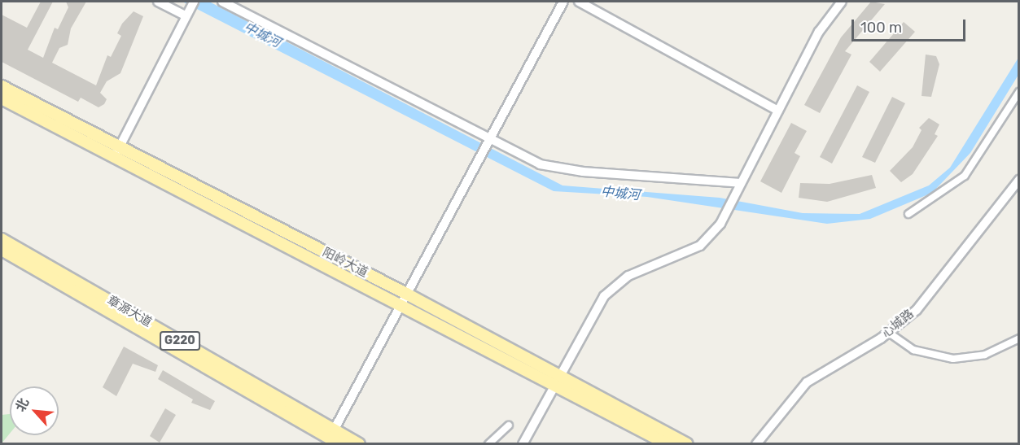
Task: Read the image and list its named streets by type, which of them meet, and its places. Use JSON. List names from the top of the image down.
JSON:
{
  "streets": {
    "main road": ["阳岭大道", "章源大道", "G220"],
    "street": ["心城路"]
  },
  "water": ["中城河"],
  "scale_bar": "100 m",
  "north": "top left"
}
